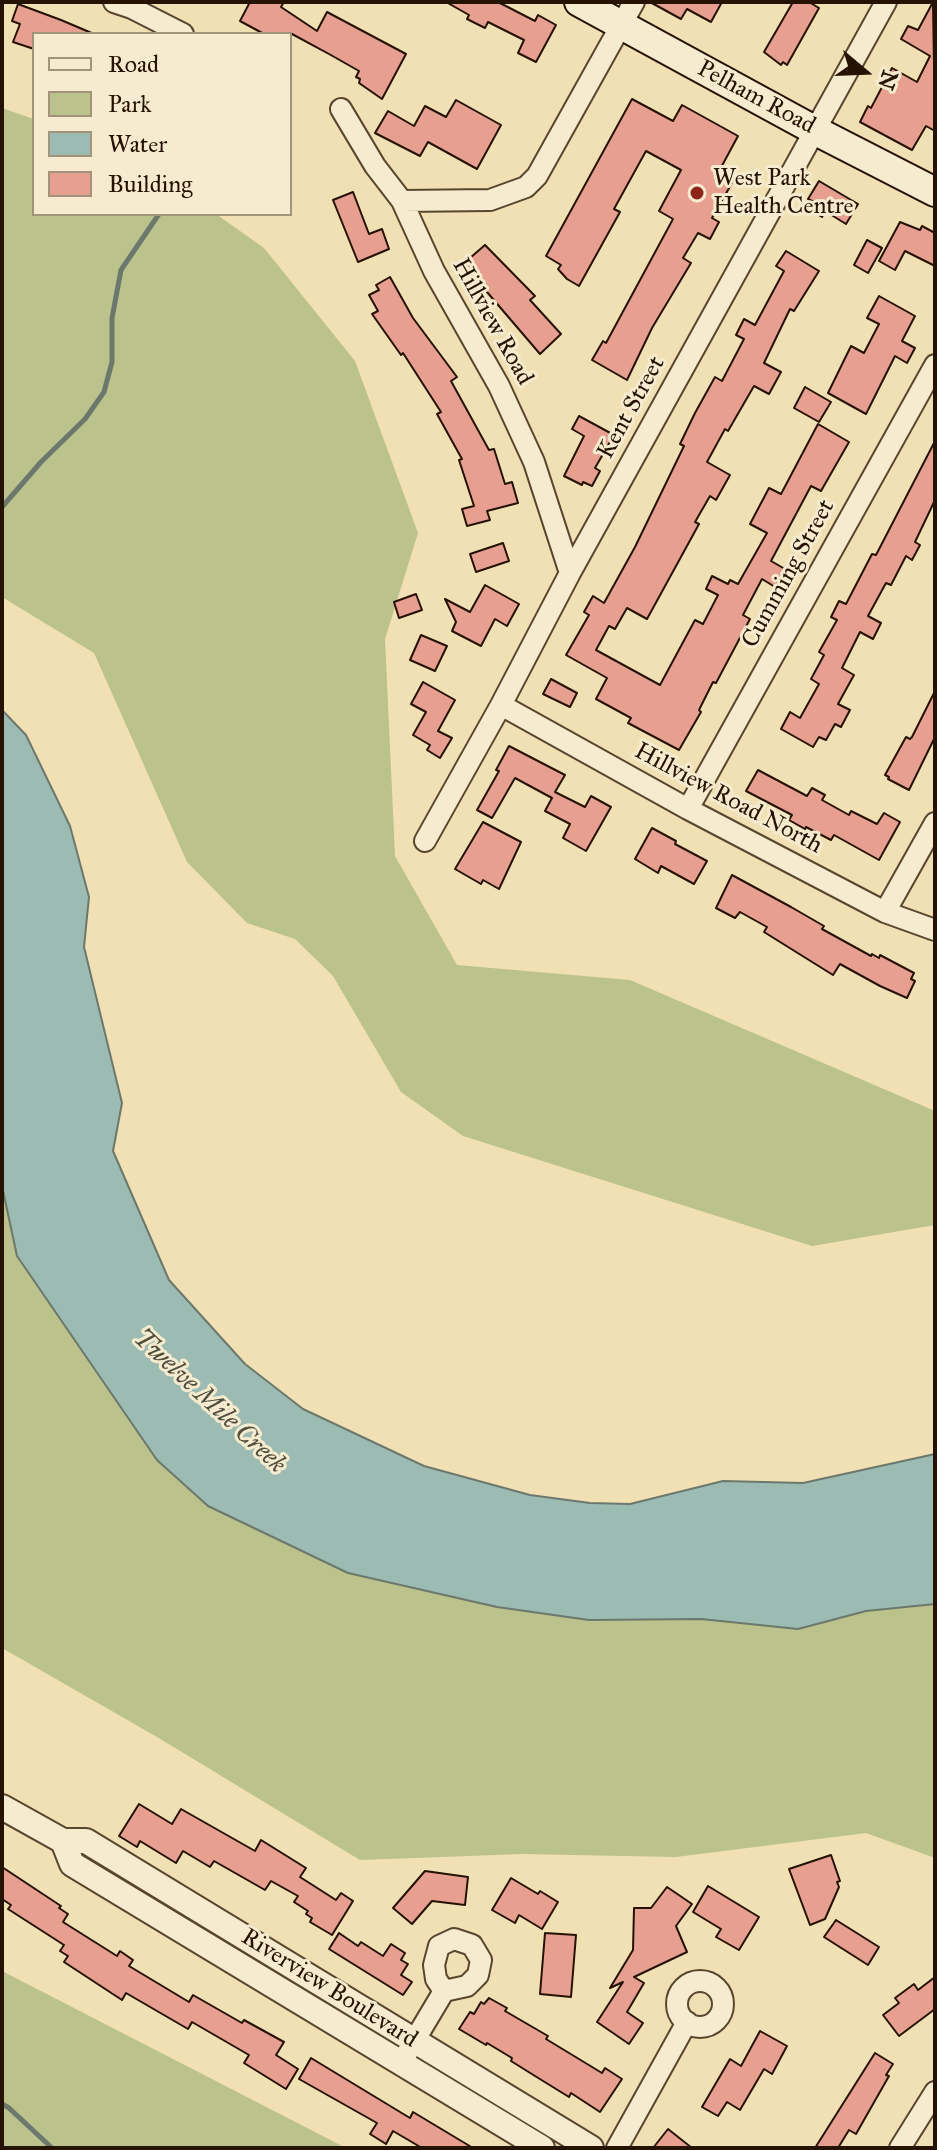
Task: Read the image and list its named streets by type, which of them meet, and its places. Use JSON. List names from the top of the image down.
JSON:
{
  "streets": {
    "main road": ["Pelham Road"],
    "street": [
      "Hillview Road",
      "Kent Street",
      "Cumming Street",
      "Hillview Road North",
      "Riverview Boulevard"
    ]
  },
  "crossings": [
    ["Pelham Road", "Kent Street"],
    ["Hillview Road", "Kent Street"],
    ["Kent Street", "Hillview Road North"],
    ["Cumming Street", "Hillview Road North"]
  ],
  "water": ["Twelve Mile Creek"],
  "places": ["West Park Health Centre"],
  "legend": [
    "Road",
    "Park",
    "Water",
    "Building"
  ],
  "north": "right"
}
